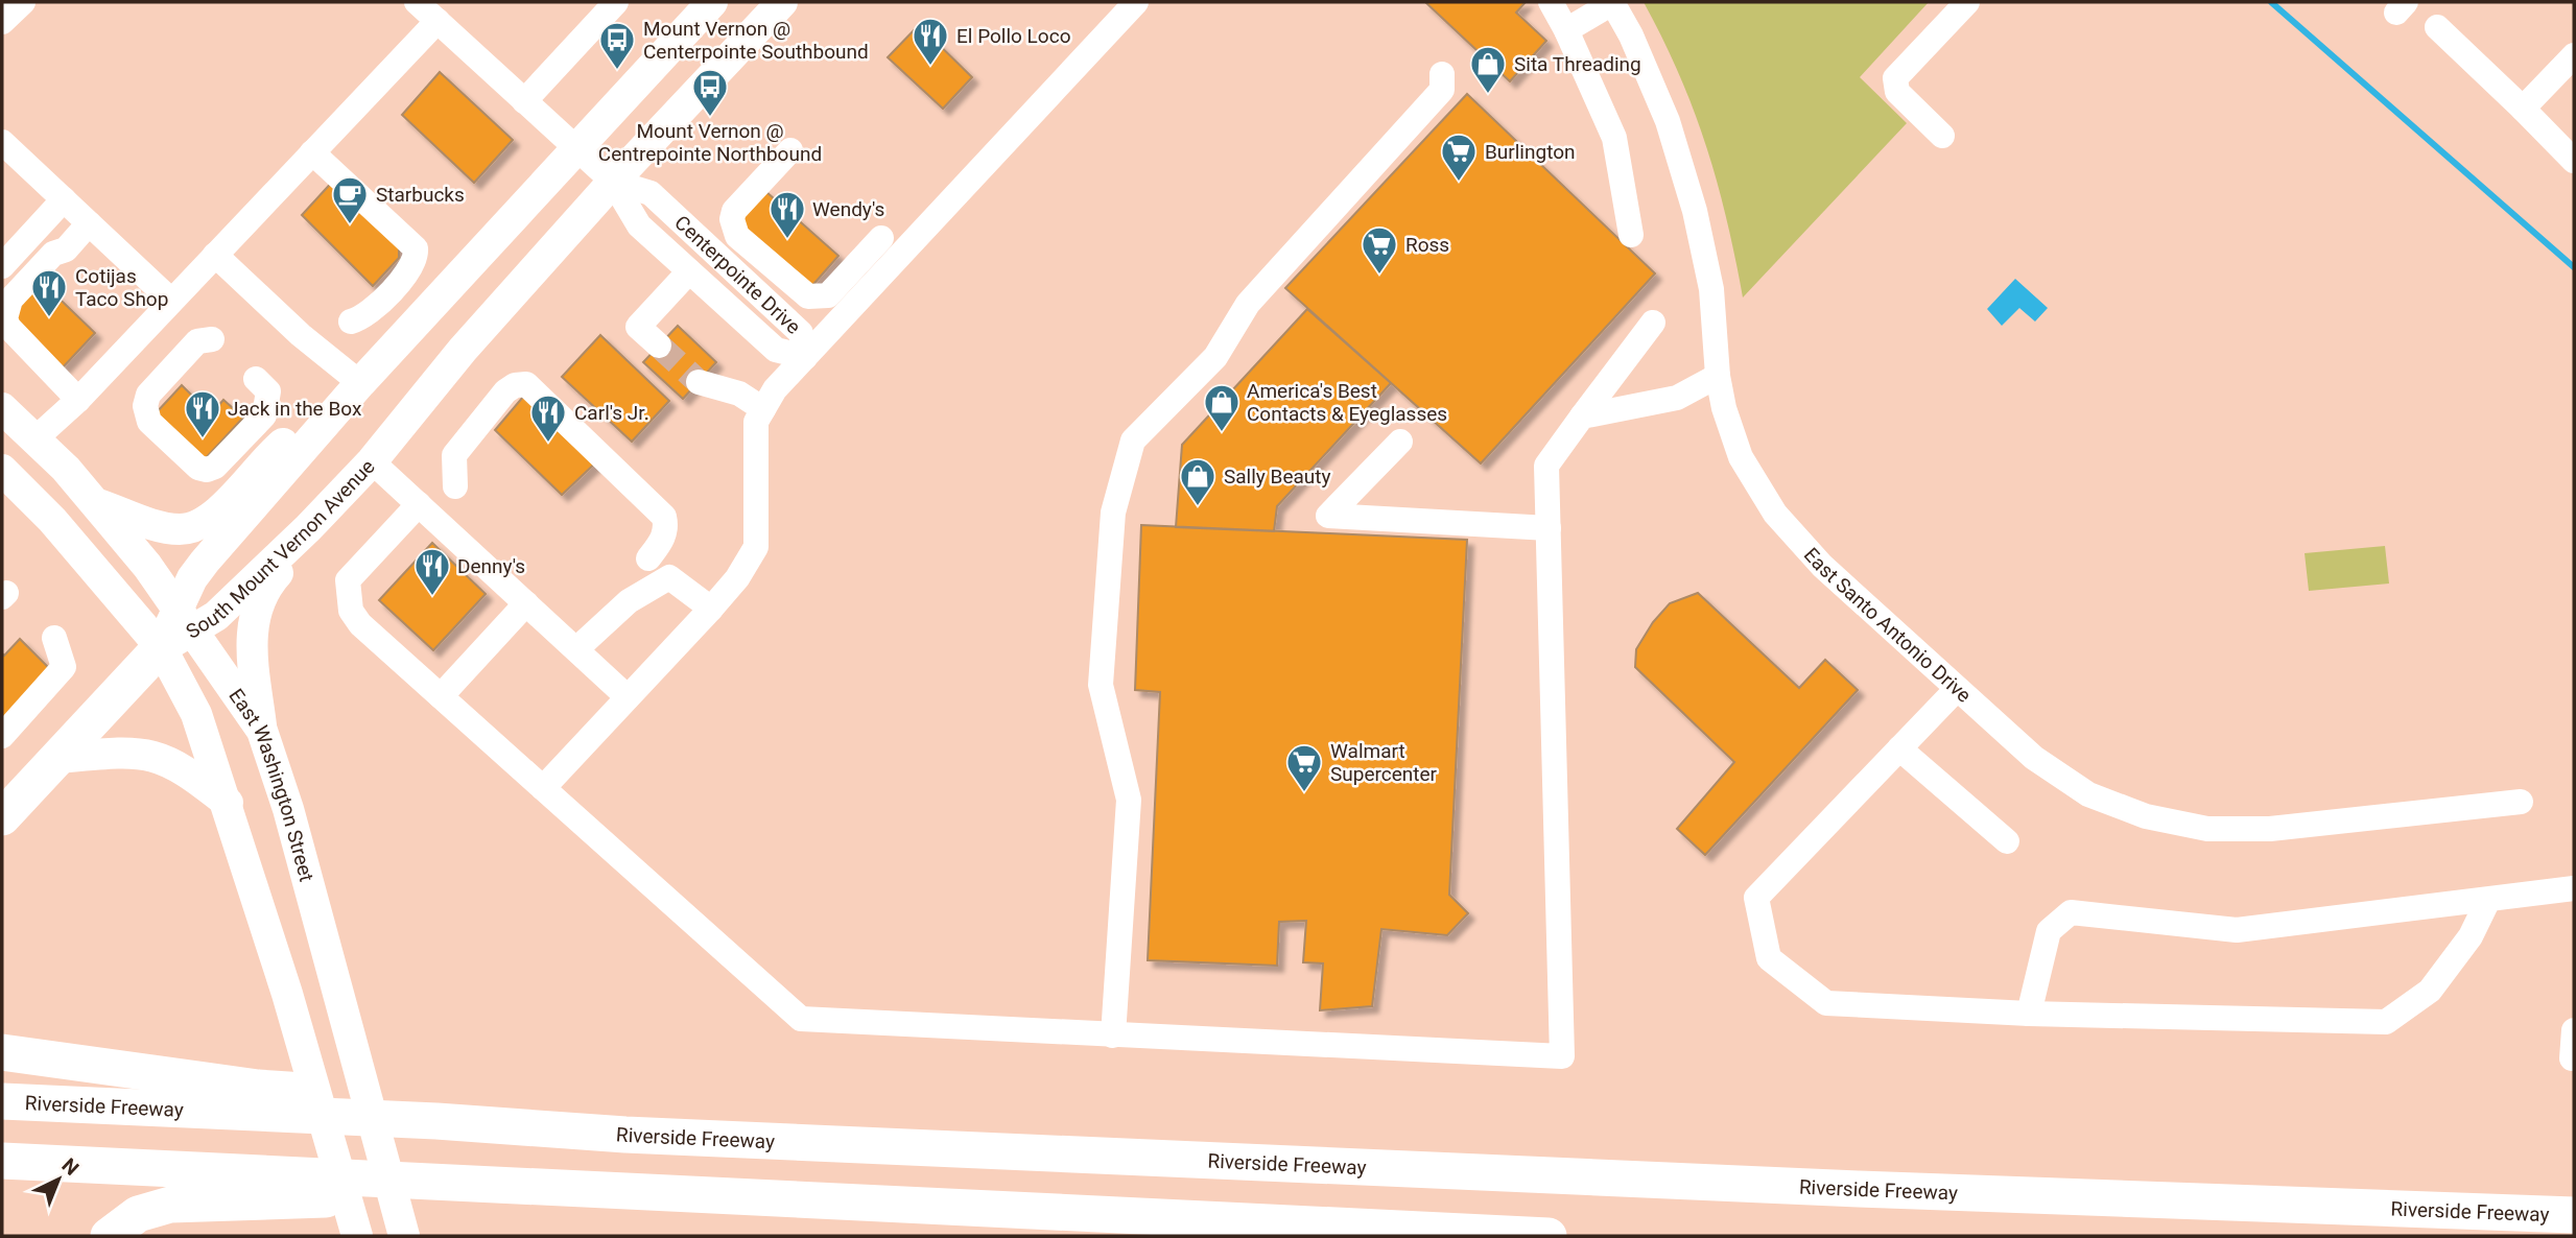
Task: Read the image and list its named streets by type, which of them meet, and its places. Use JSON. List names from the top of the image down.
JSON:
{
  "streets": {
    "highway": ["Riverside Freeway"],
    "main road": ["South Mount Vernon Avenue", "East Washington Street"],
    "street": ["Centerpointe Drive", "East Santo Antonio Drive"]
  },
  "crossings": [
    ["Centerpointe Drive", "South Mount Vernon Avenue"],
    ["South Mount Vernon Avenue", "East Washington Street"]
  ],
  "places": {
    "restaurant": [
      "El Pollo Loco",
      "Wendy's",
      "Cotijas Taco Shop",
      "Jack in the Box",
      "Carl's Jr.",
      "Denny's"
    ],
    "bus stop": ["Mount Vernon @ Centerpointe Southbound", "Mount Vernon @ Centrepointe Northbound"],
    "shop": ["Sita Threading", "America's Best Contacts & Eyeglasses", "Sally Beauty"],
    "supermarket": ["Burlington", "Ross", "Walmart Supercenter"],
    "cafe": ["Starbucks"]
  },
  "north": "top right"
}
